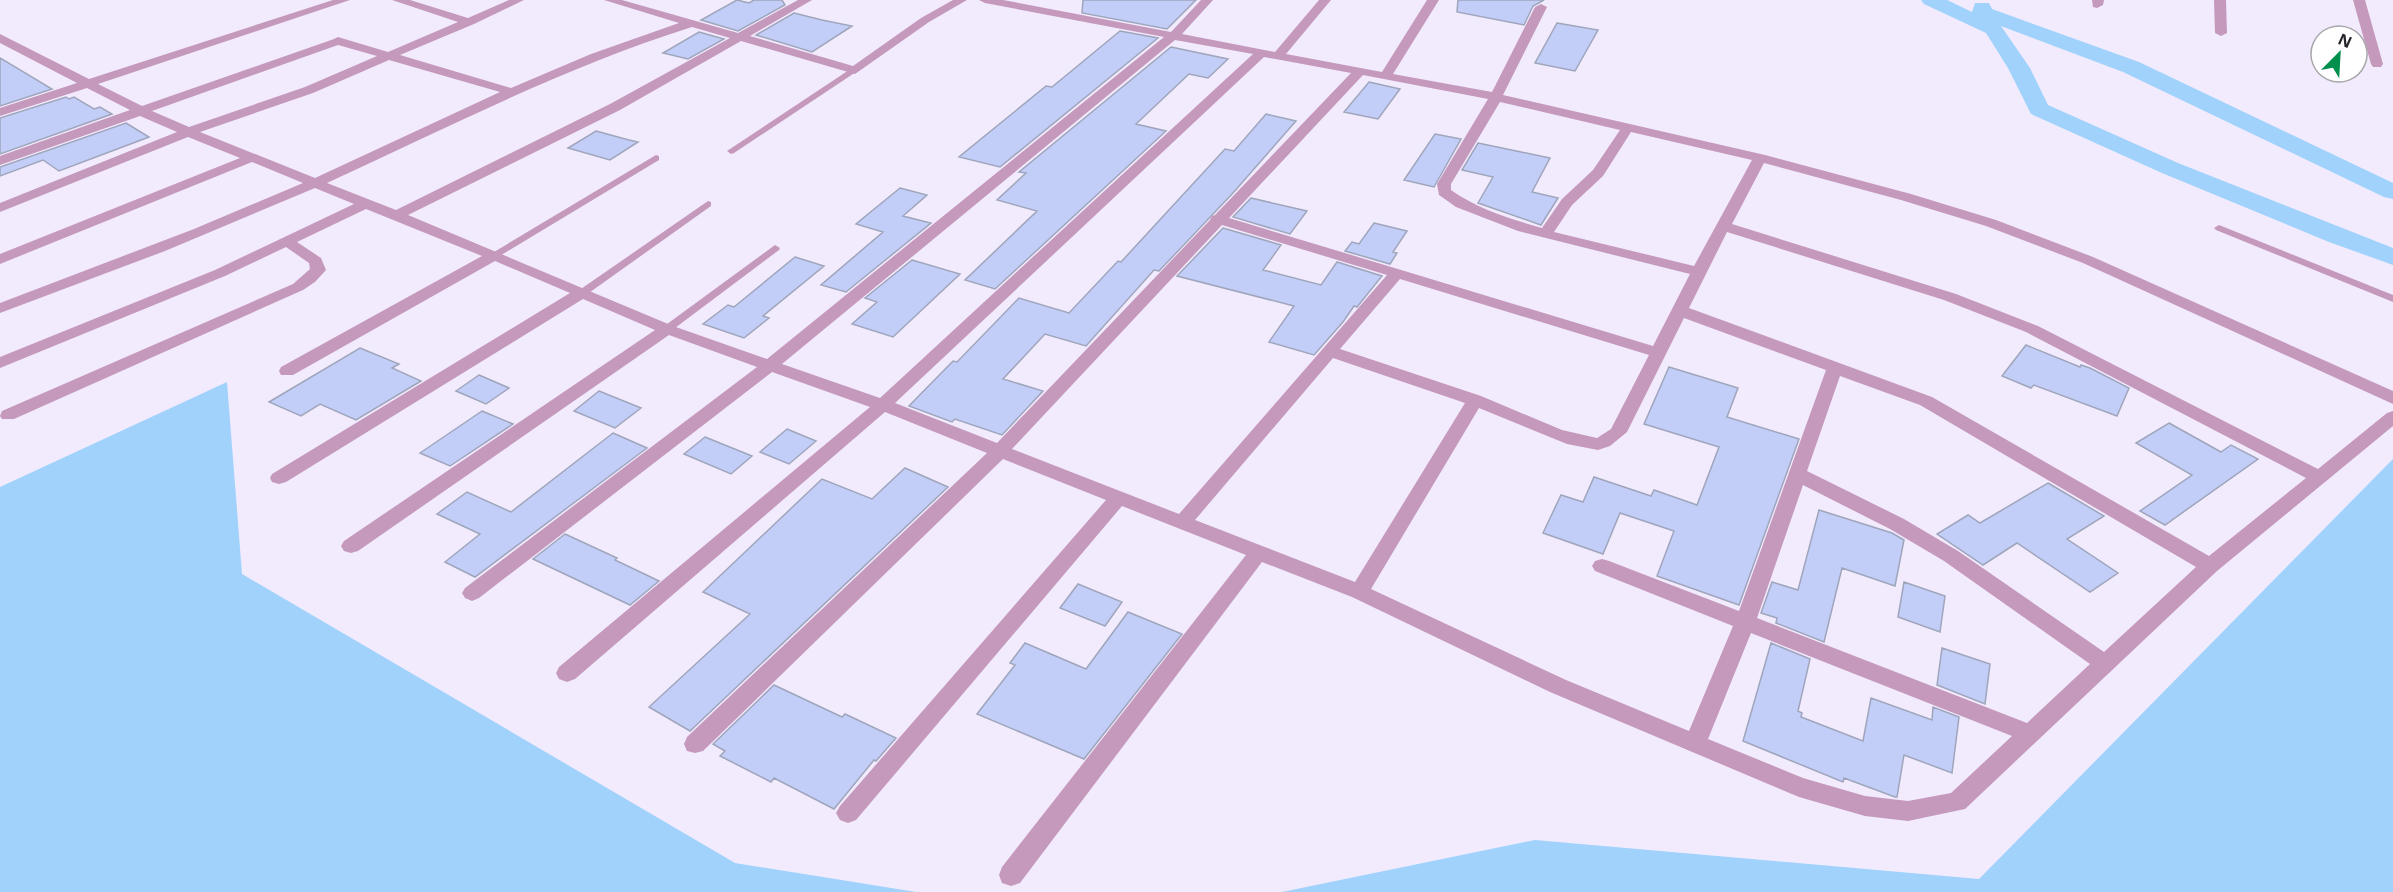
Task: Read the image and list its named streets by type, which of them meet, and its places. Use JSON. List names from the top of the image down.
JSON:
{
  "north": "top right"
}
